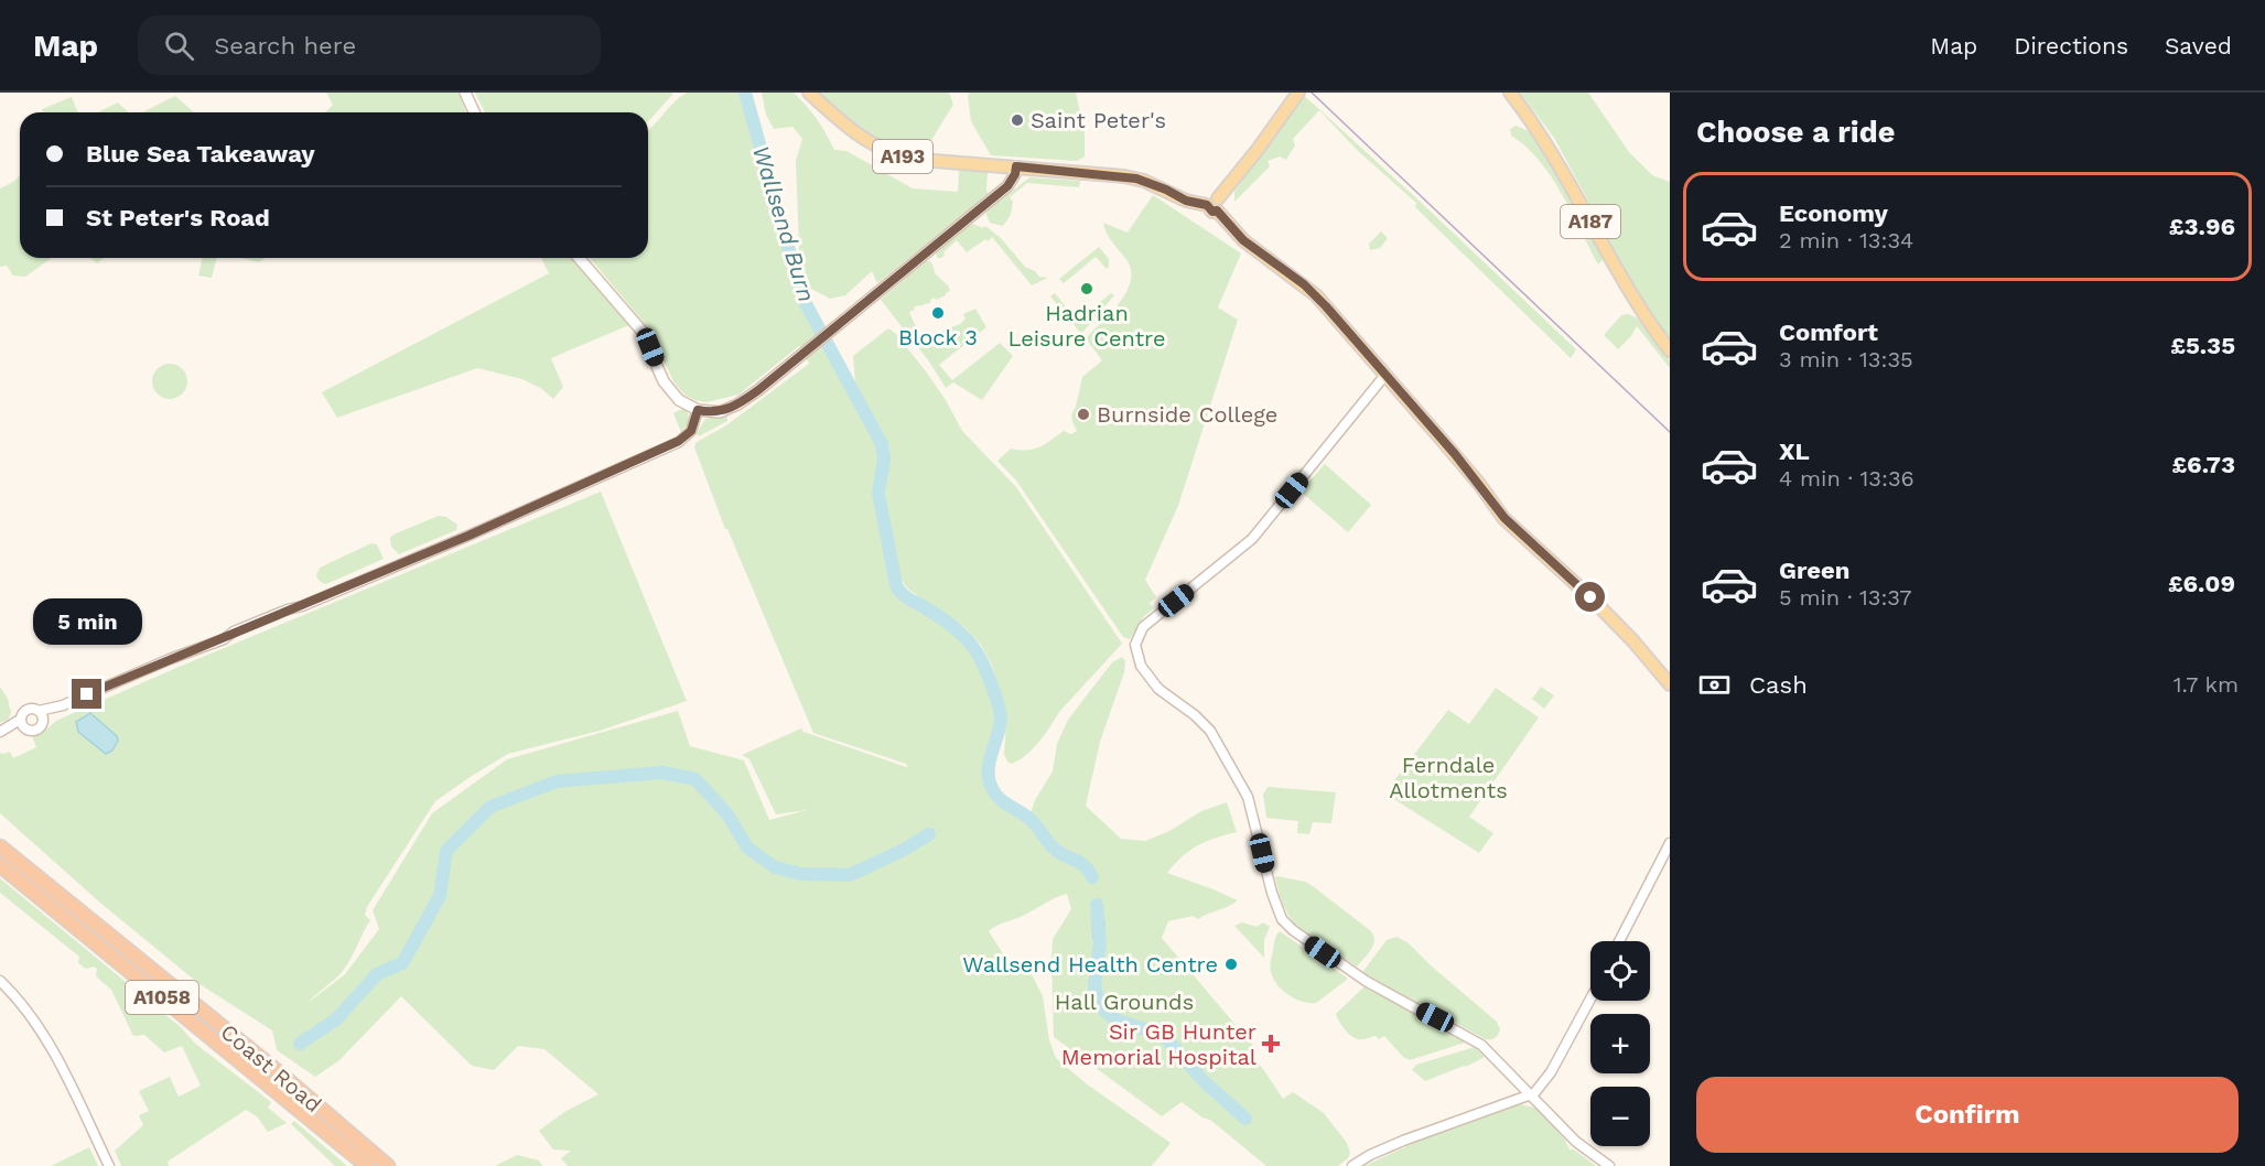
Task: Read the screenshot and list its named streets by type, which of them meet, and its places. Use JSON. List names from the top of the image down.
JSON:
{
  "streets": {
    "highway": ["A1058", "Coast Road"],
    "main road": ["A193", "A187"]
  },
  "water": ["Wallsend Burn"],
  "parks": ["Ferndale Allotments", "Hall Grounds"],
  "places": {
    "other": [
      "Saint Peter's",
      "Hadrian Leisure Centre",
      "Block 3",
      "Burnside College",
      "Wallsend Health Centre"
    ],
    "health": ["Sir GB Hunter Memorial Hospital"]
  },
  "page": {
    "header": "Map",
    "search": "Search here",
    "nav": ["Map", "Directions", "Saved"],
    "heading": "Choose a ride",
    "banner": ["Blue Sea Takeaway", "St Peter's Road"],
    "list": [
      {
        "name": "Economy",
        "note": "2 min · 13:34",
        "value": "£3.96"
      },
      {
        "name": "Comfort",
        "note": "3 min · 13:35",
        "value": "£5.35"
      },
      {
        "name": "XL",
        "note": "4 min · 13:36",
        "value": "£6.73"
      },
      {
        "name": "Green",
        "note": "5 min · 13:37",
        "value": "£6.09"
      }
    ],
    "bubble": "5 min",
    "pay": ["Cash", "1.7 km"],
    "map_buttons": ["+", "−"],
    "buttons": "Confirm"
  }
}
